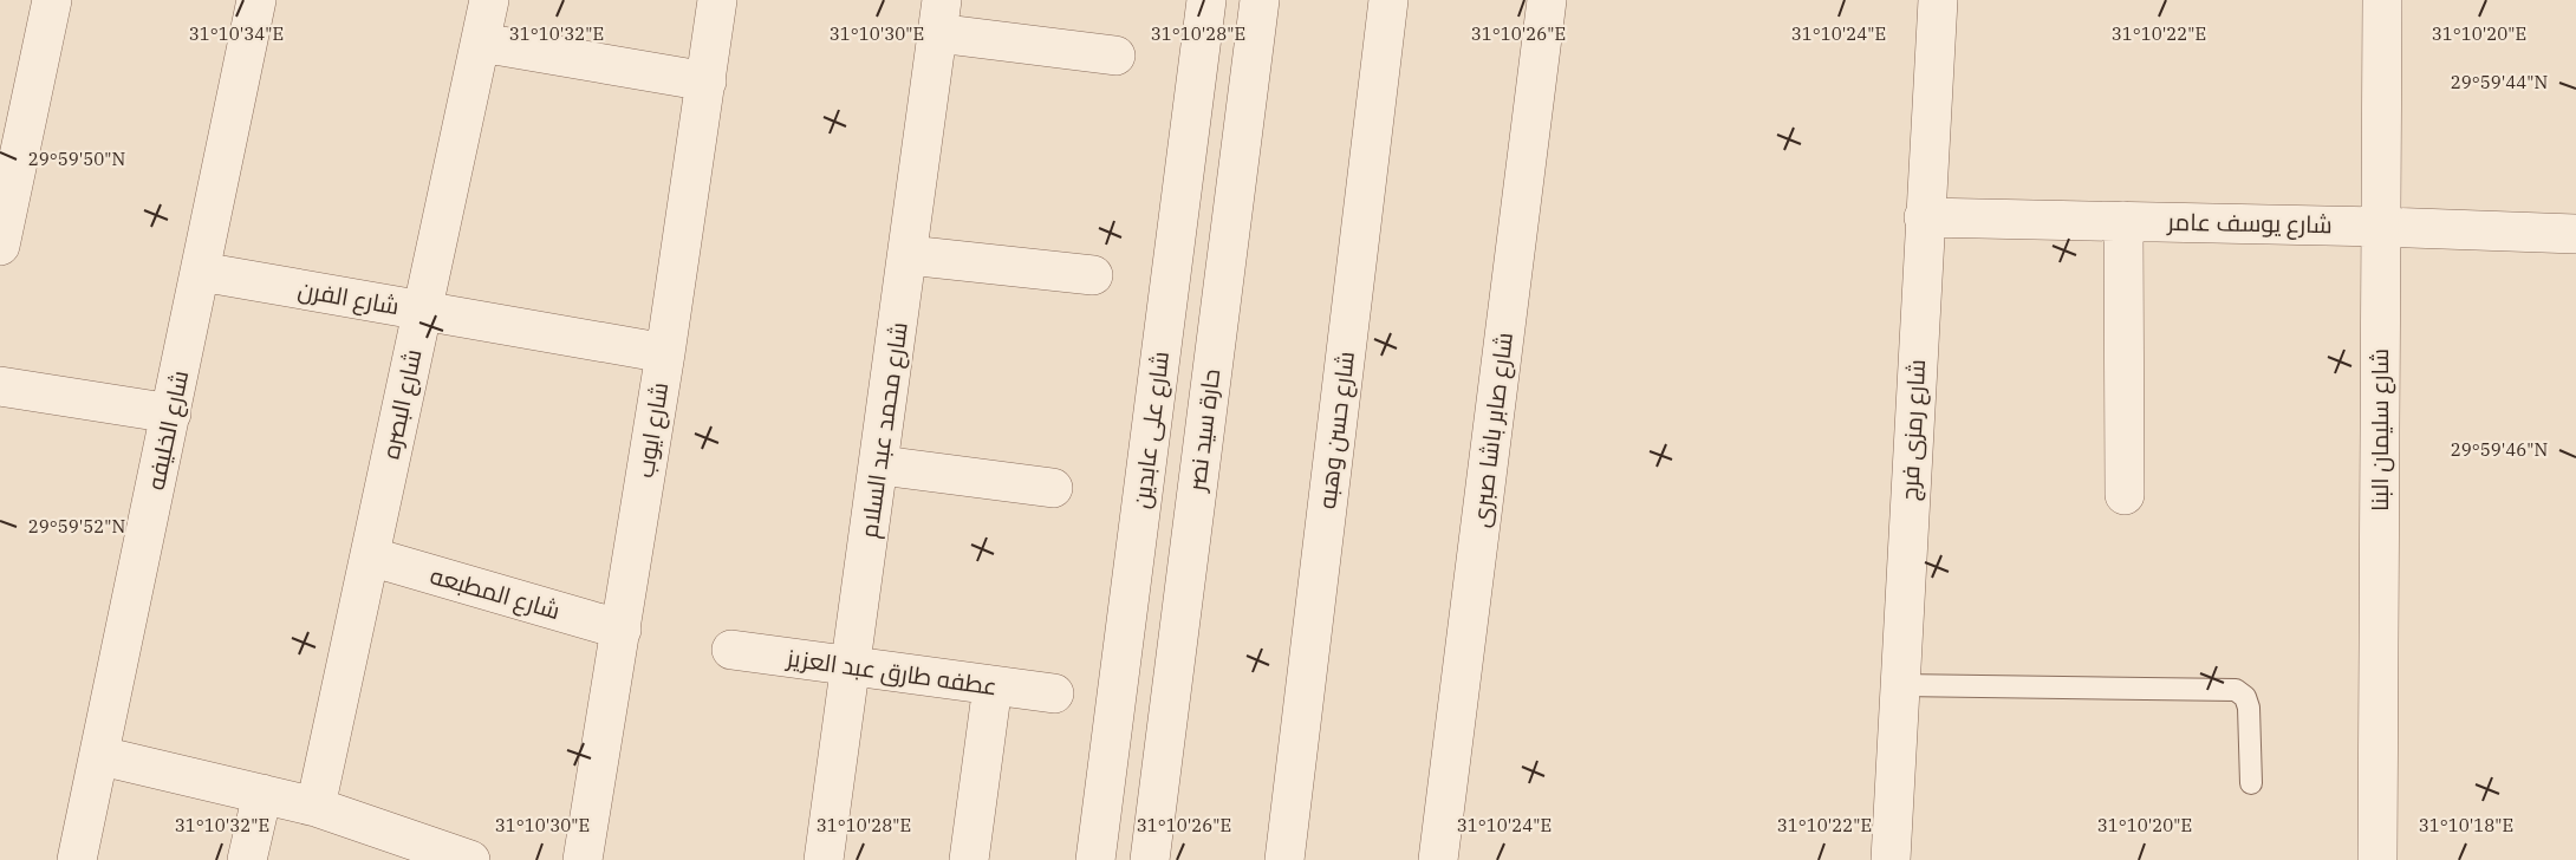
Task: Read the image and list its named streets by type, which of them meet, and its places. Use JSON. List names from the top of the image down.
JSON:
{
  "streets": {
    "street": [
      "شارع يوسف عامر",
      "شارع الفرن",
      "شارع البصره",
      "شارع الخليفه",
      "شارع ايوب",
      "شارع محمد عبد السلام",
      "شارع على عابدين",
      "حارة سيد نصر",
      "شارع حسن وهبه",
      "شارع صابر باشا صبرى",
      "شارع رمزى فرج",
      "شارع سليمان البنا",
      "شارع المطبعه",
      "عطفه طارق عبد العزيز"
    ]
  },
  "crossings": [
    ["شارع يوسف عامر", "شارع رمزى فرج"],
    ["شارع يوسف عامر", "شارع سليمان البنا"],
    ["شارع الفرن", "شارع البصره"],
    ["شارع الفرن", "شارع الخليفه"],
    ["شارع الفرن", "شارع ايوب"],
    ["شارع البصره", "شارع المطبعه"],
    ["شارع ايوب", "شارع المطبعه"],
    ["شارع محمد عبد السلام", "عطفه طارق عبد العزيز"]
  ],
  "coordinates": [
    "31°10'34\"E",
    "31°10'32\"E",
    "31°10'30\"E",
    "31°10'28\"E",
    "31°10'26\"E",
    "31°10'24\"E",
    "31°10'22\"E",
    "31°10'20\"E",
    "29°59'44\"N",
    "29°59'50\"N",
    "29°59'46\"N",
    "29°59'52\"N",
    "31°10'18\"E"
  ]
}
